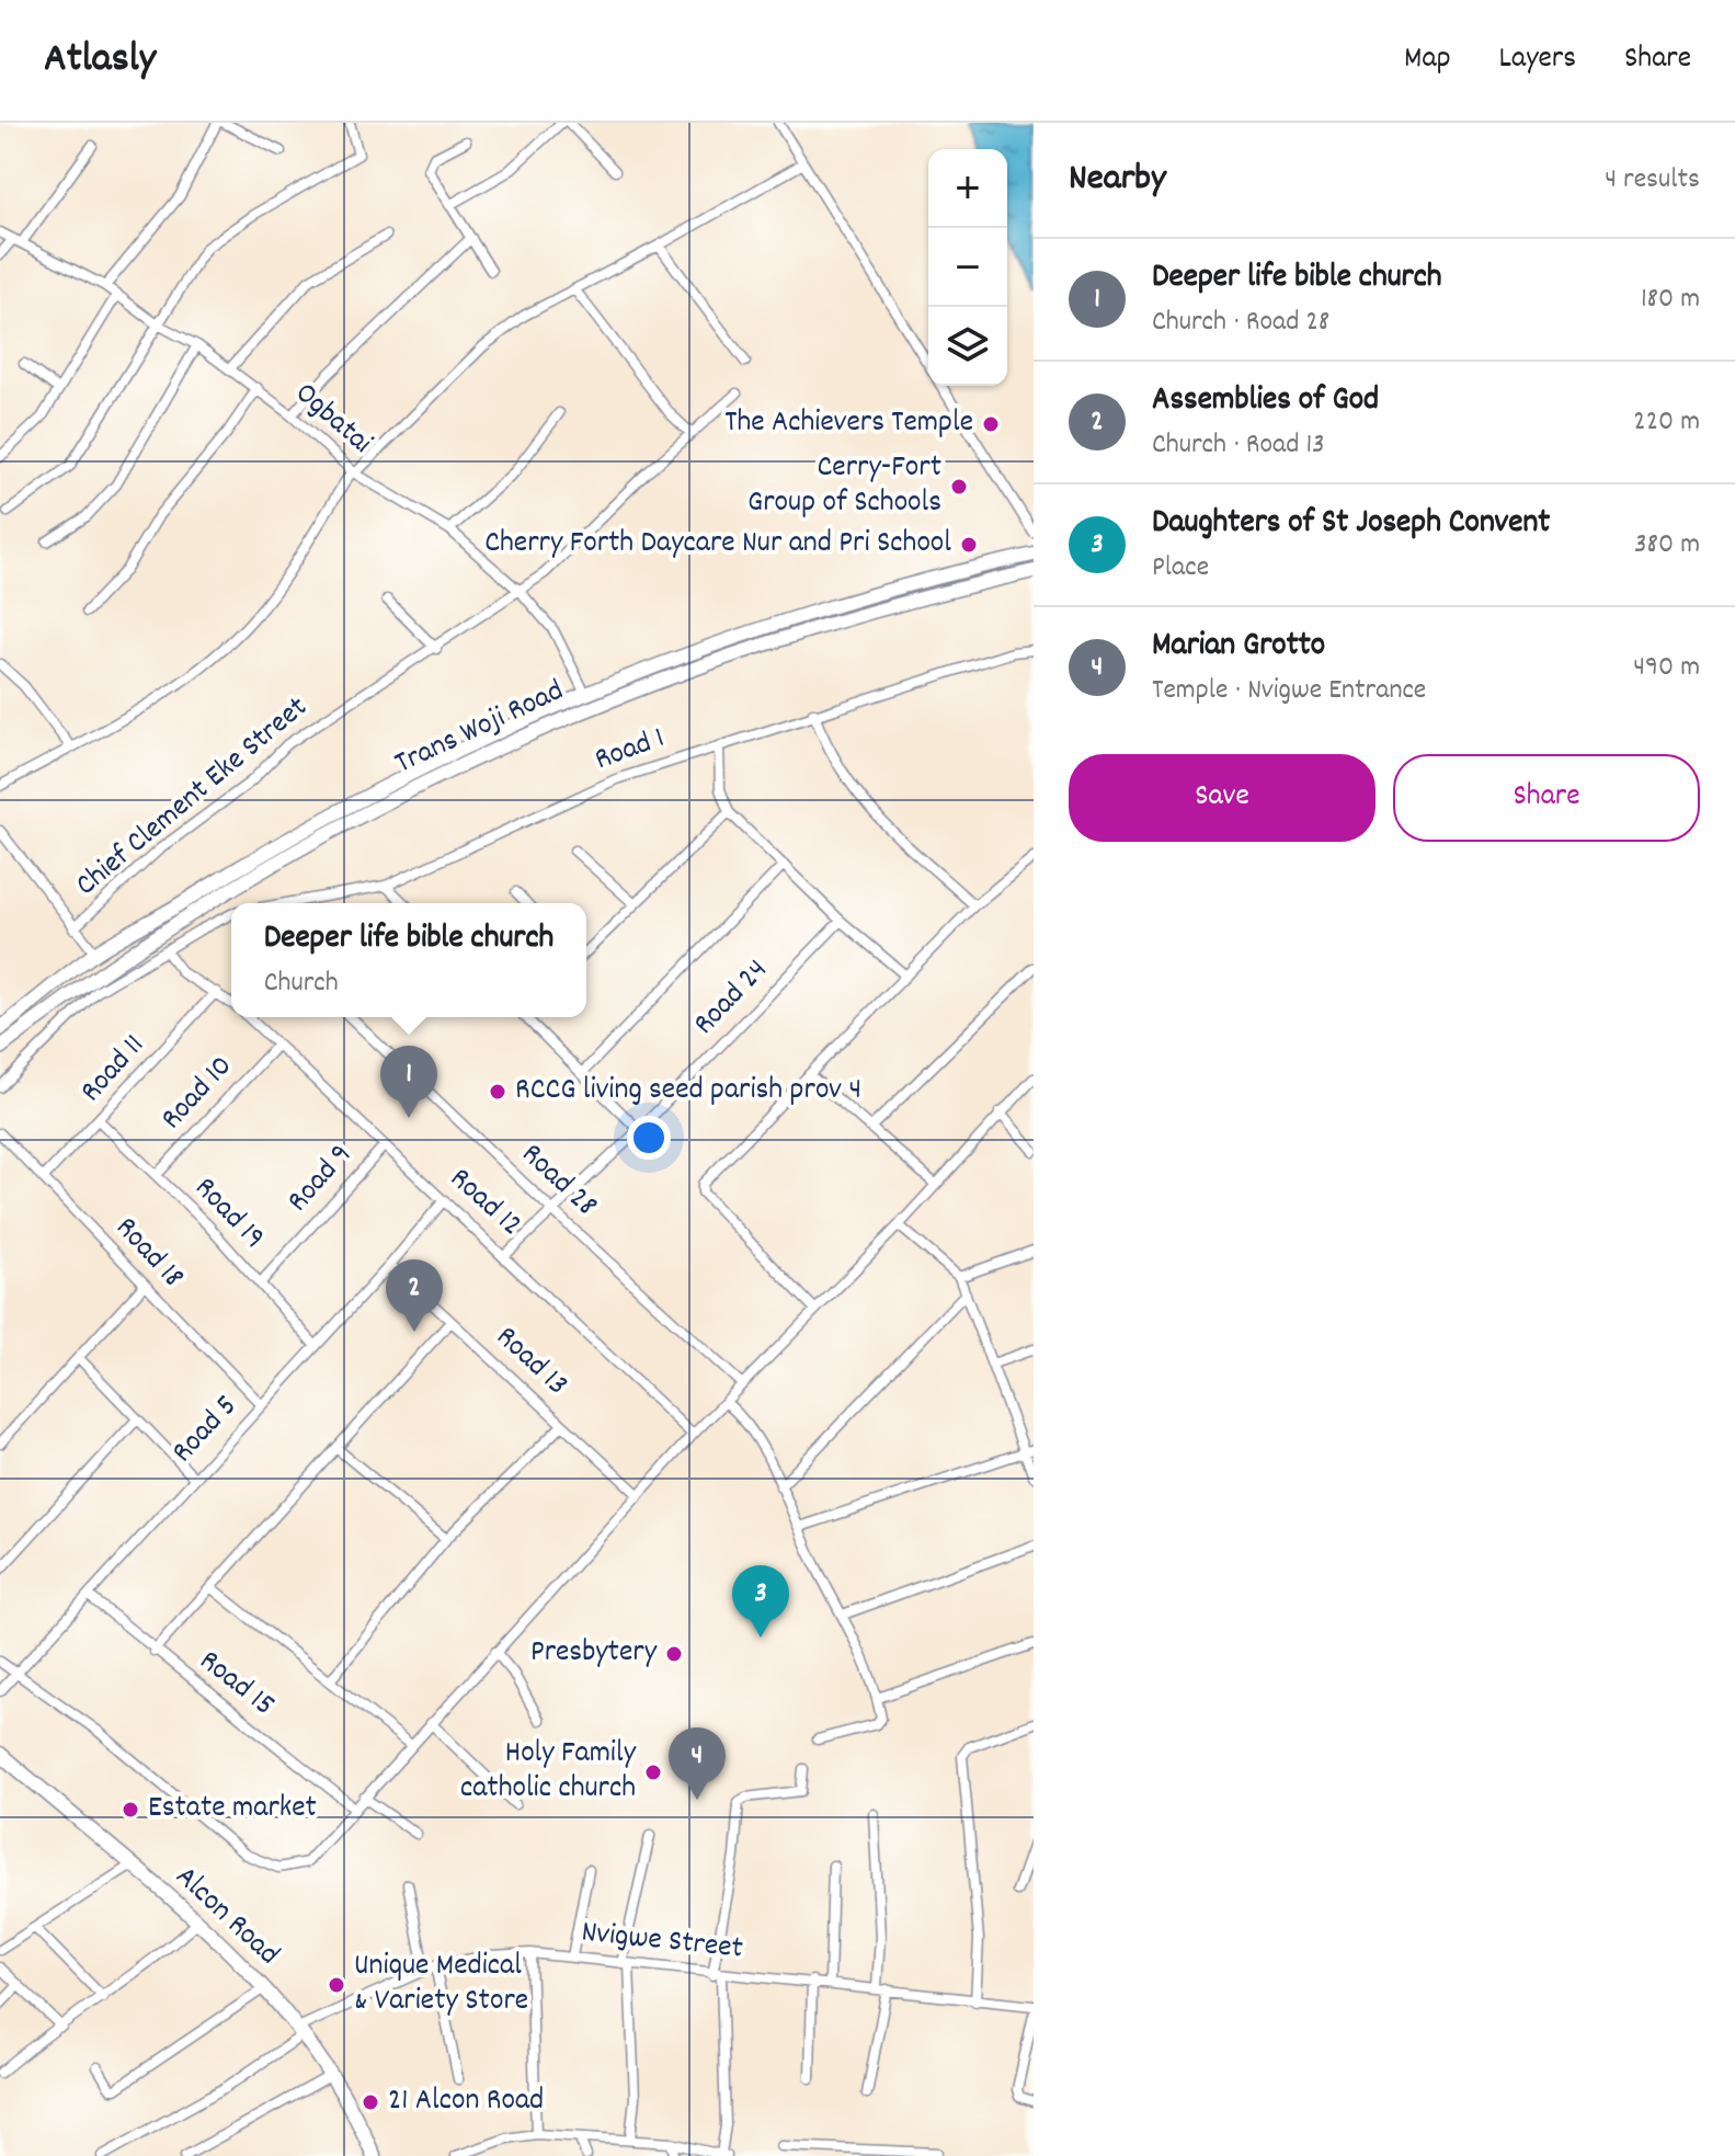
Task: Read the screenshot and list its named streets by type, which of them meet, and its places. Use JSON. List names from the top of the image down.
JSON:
{
  "streets": {
    "main road": ["Trans Woji Road", "Alcon Road"],
    "street": [
      "Ogbatai",
      "Road 1",
      "Chief Clement Eke Street",
      "Road 24",
      "Road 11",
      "Road 10",
      "Road 9",
      "Road 28",
      "Road 12",
      "Road 19",
      "Road 18",
      "Road 13",
      "Road 5",
      "Road 15",
      "Nvigwe Street"
    ]
  },
  "crossings": [
    ["Ogbatai", "Trans Woji Road"],
    ["Ogbatai", "Chief Clement Eke Street"],
    ["Road 24", "Road 28"],
    ["Road 24", "Road 12"],
    ["Road 11", "Road 12"],
    ["Road 11", "Road 19"],
    ["Road 11", "Road 18"],
    ["Road 10", "Road 12"],
    ["Road 10", "Road 19"],
    ["Road 9", "Road 12"],
    ["Road 9", "Road 19"],
    ["Road 12", "Road 5"],
    ["Road 19", "Road 5"],
    ["Road 18", "Road 5"],
    ["Road 13", "Road 5"],
    ["Road 5", "Road 15"],
    ["Alcon Road", "Nvigwe Street"]
  ],
  "places": [
    "The Achievers Temple",
    "Cerry-Fort Group of Schools",
    "Cherry Forth Daycare Nur and Pri School",
    "RCCG living seed parish prov 4",
    "Presbytery",
    "Holy Family catholic church",
    "Estate market",
    "Unique Medical & Variety Store",
    "21 Alcon Road"
  ],
  "page": {
    "header": "Atlasly",
    "nav": ["Map", "Layers", "Share"],
    "heading": ["Nearby", "4 results"],
    "map_buttons": ["+", "−"],
    "list": [
      {
        "mark": "1",
        "name": "Deeper life bible church",
        "note": "Church · Road 28",
        "value": "180 m"
      },
      {
        "mark": "2",
        "name": "Assemblies of God",
        "note": "Church · Road 13",
        "value": "220 m"
      },
      {
        "mark": "3",
        "name": "Daughters of St Joseph Convent",
        "note": "Place",
        "value": "380 m"
      },
      {
        "mark": "4",
        "name": "Marian Grotto",
        "note": "Temple · Nvigwe Entrance",
        "value": "490 m"
      }
    ],
    "buttons": ["Save", "Share"],
    "popup": ["Deeper life bible church", "Church"],
    "pins": [
      "1",
      "2",
      "3",
      "4"
    ]
  }
}
